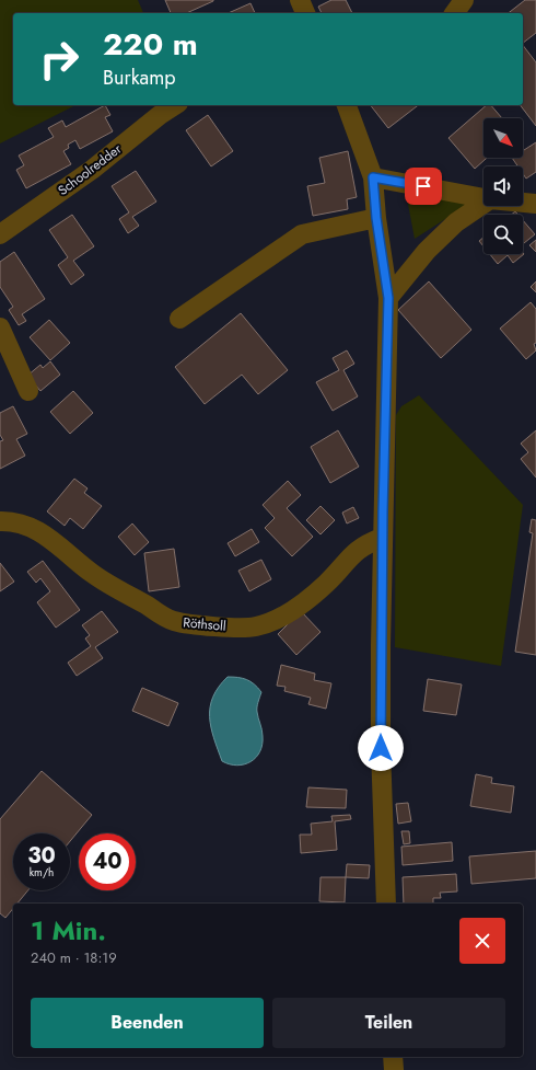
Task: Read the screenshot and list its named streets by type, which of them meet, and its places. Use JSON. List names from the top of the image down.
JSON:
{
  "streets": {
    "street": ["Schoolredder", "Röthsoll"]
  },
  "north": "bottom right",
  "page": {
    "turn": ["220 m", "Burkamp"],
    "speed": "30 km/h",
    "limit": "40",
    "heading": ["1 Min.", "240 m · 18:19"],
    "buttons": ["Beenden", "Teilen"]
  }
}
